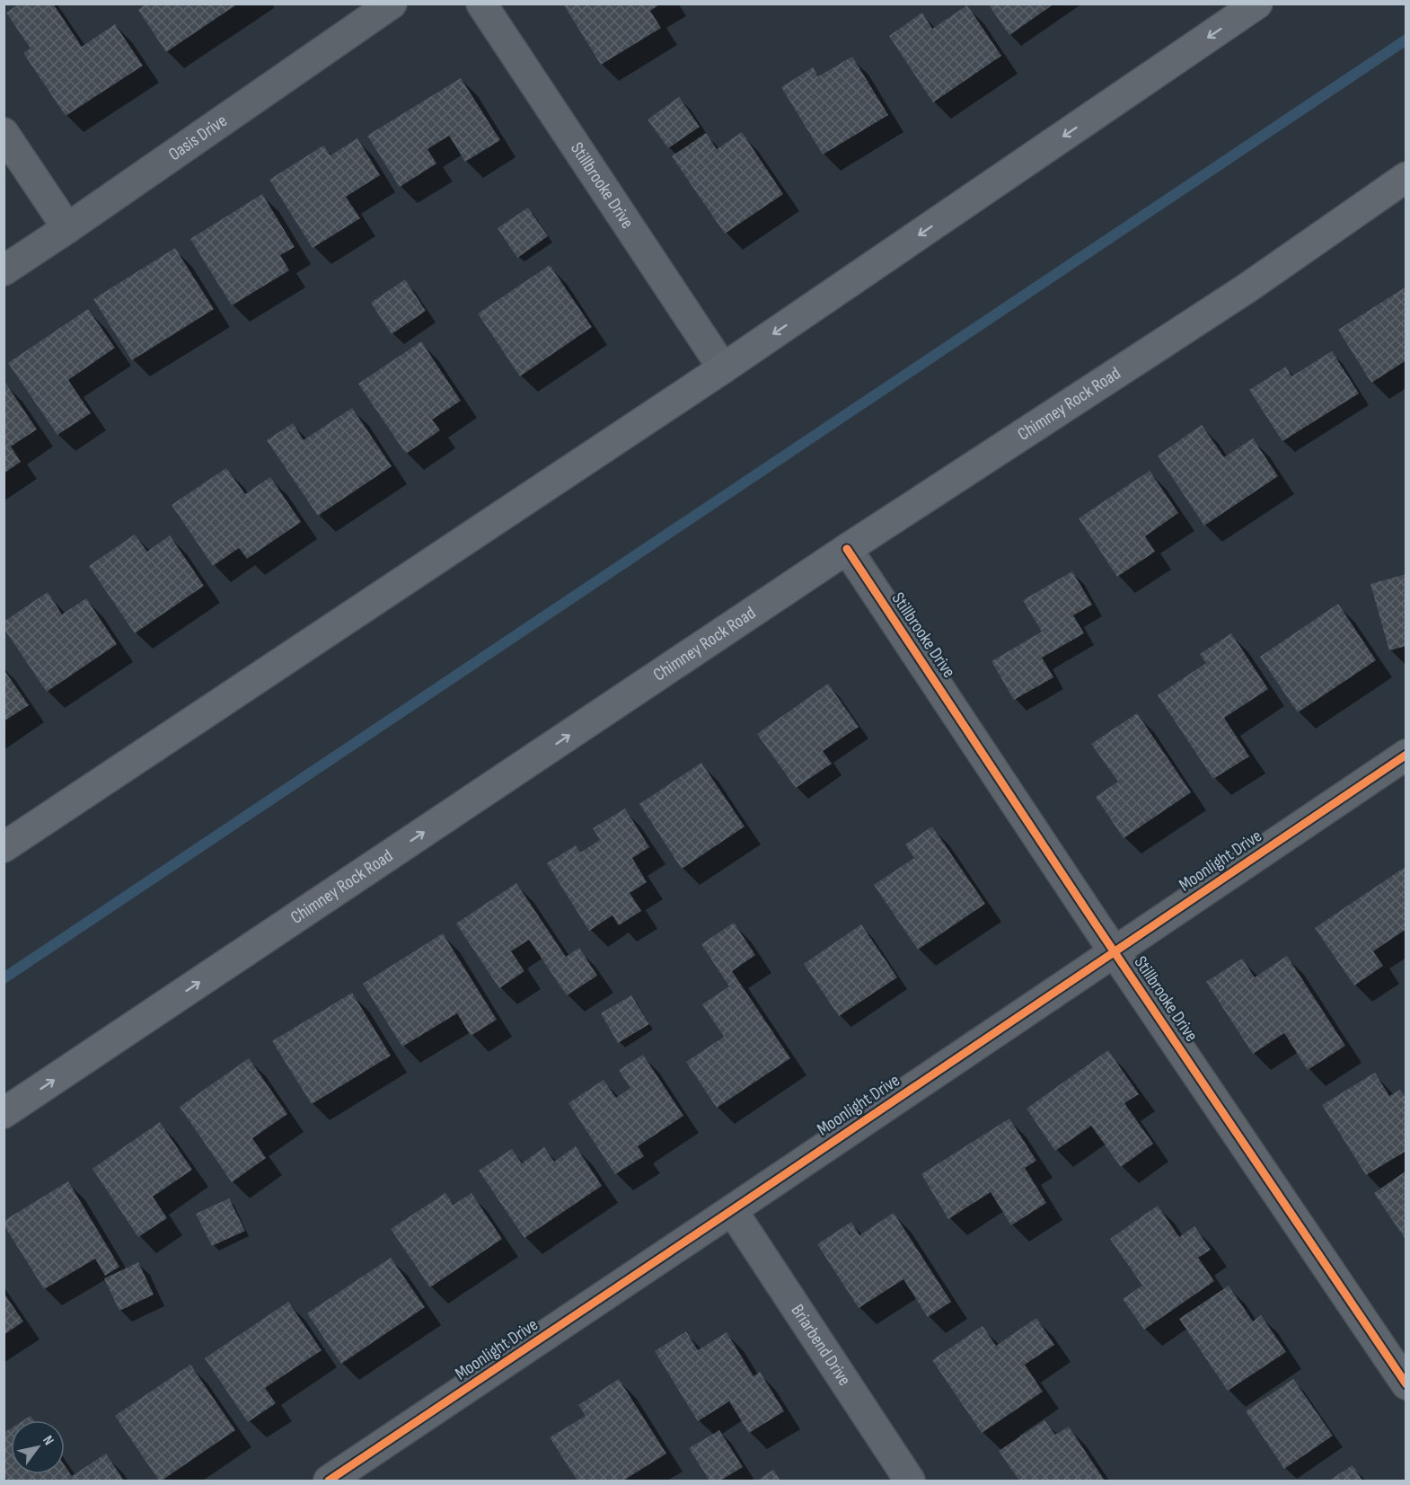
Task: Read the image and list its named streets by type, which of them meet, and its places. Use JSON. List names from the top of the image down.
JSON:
{
  "streets": {
    "main road": ["Chimney Rock Road"],
    "street": [
      "Oasis Drive",
      "Stillbrooke Drive",
      "Moonlight Drive",
      "Briarbend Drive"
    ]
  },
  "crossings": [
    ["Stillbrooke Drive", "Chimney Rock Road"],
    ["Stillbrooke Drive", "Moonlight Drive"],
    ["Moonlight Drive", "Briarbend Drive"]
  ],
  "north": "top right"
}
